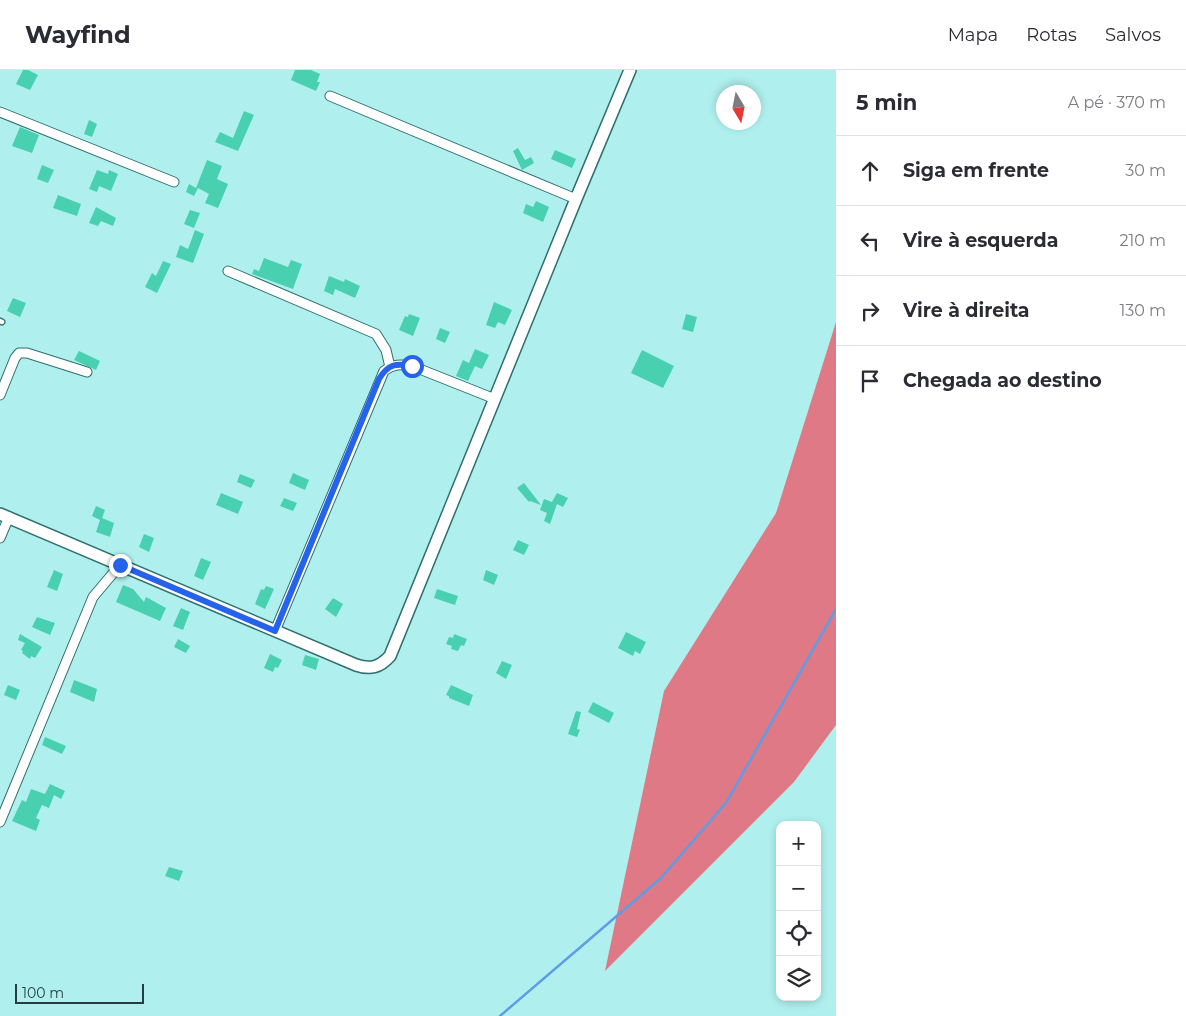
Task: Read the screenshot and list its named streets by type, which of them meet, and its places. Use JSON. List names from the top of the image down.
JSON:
{
  "scale_bar": "100 m",
  "north": "bottom",
  "page": {
    "header": "Wayfind",
    "nav": ["Mapa", "Rotas", "Salvos"],
    "heading": ["5 min", "A pé · 370 m"],
    "list": [
      ["Siga em frente", "30 m"],
      ["Vire à esquerda", "210 m"],
      ["Vire à direita", "130 m"],
      "Chegada ao destino"
    ],
    "map_buttons": ["+", "−"],
    "scale": "100 m"
  }
}
